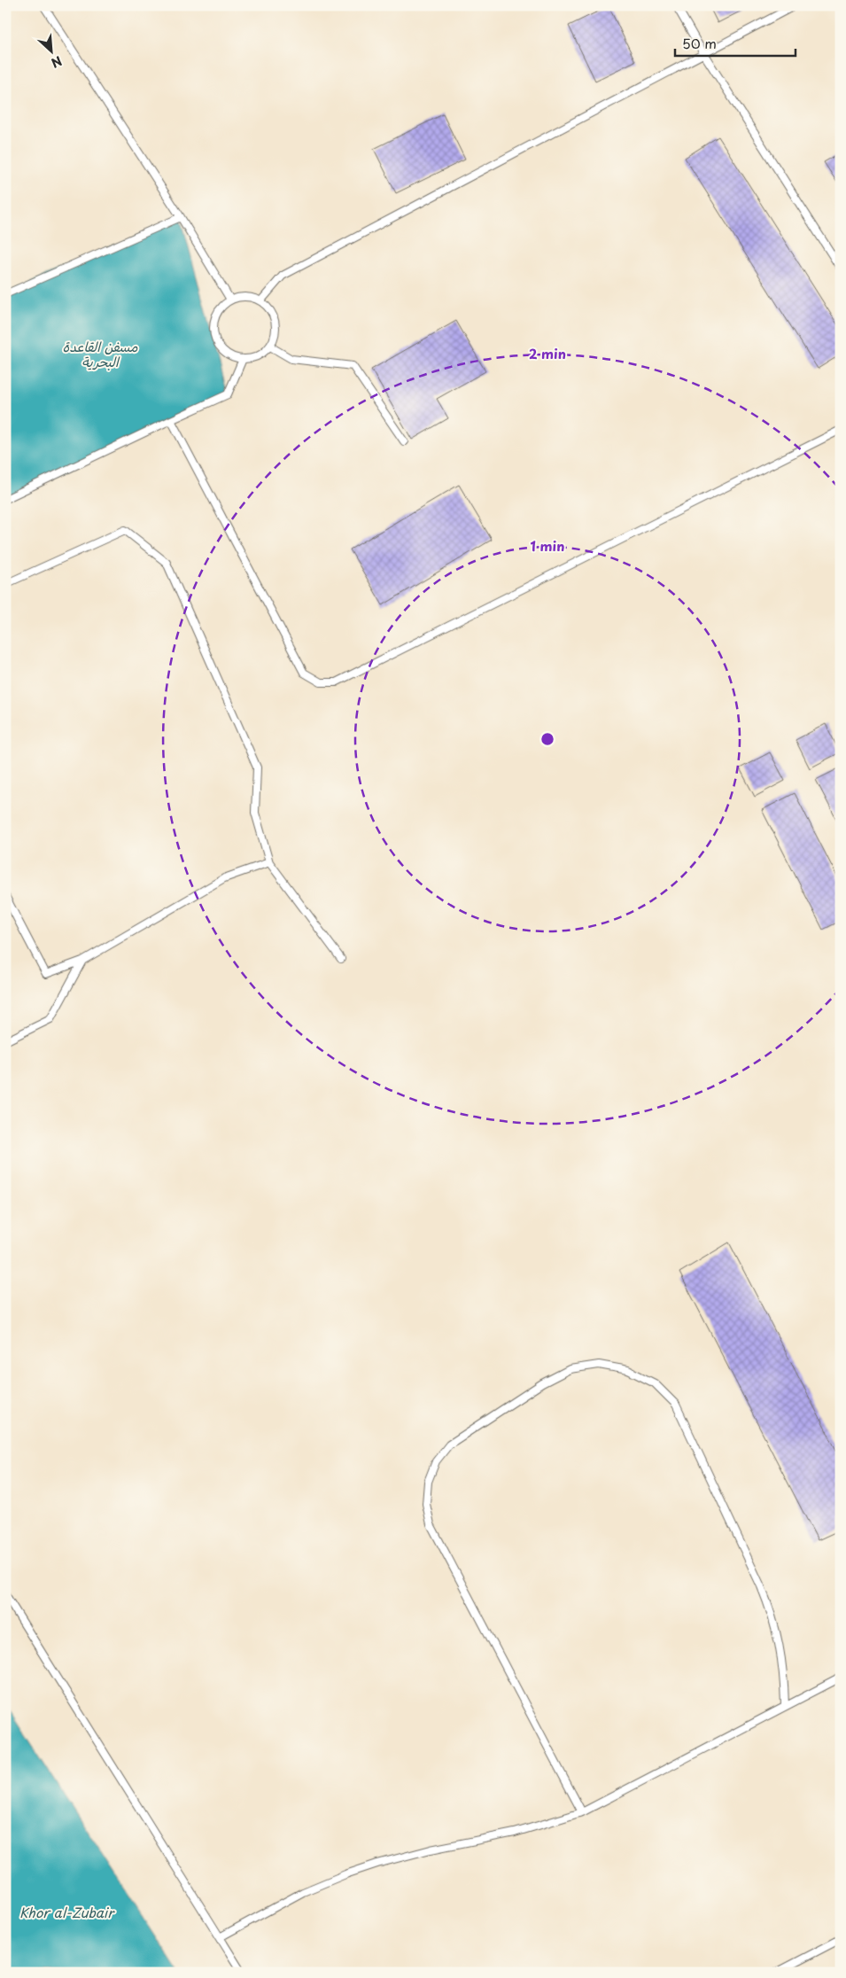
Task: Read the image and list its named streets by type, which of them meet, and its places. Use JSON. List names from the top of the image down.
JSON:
{
  "water": ["مسفن القاعدة البحرية", "Khor al-Zubair"],
  "scale_bar": "50 m",
  "north": "bottom right",
  "rings": ["2 min", "1 min"]
}
